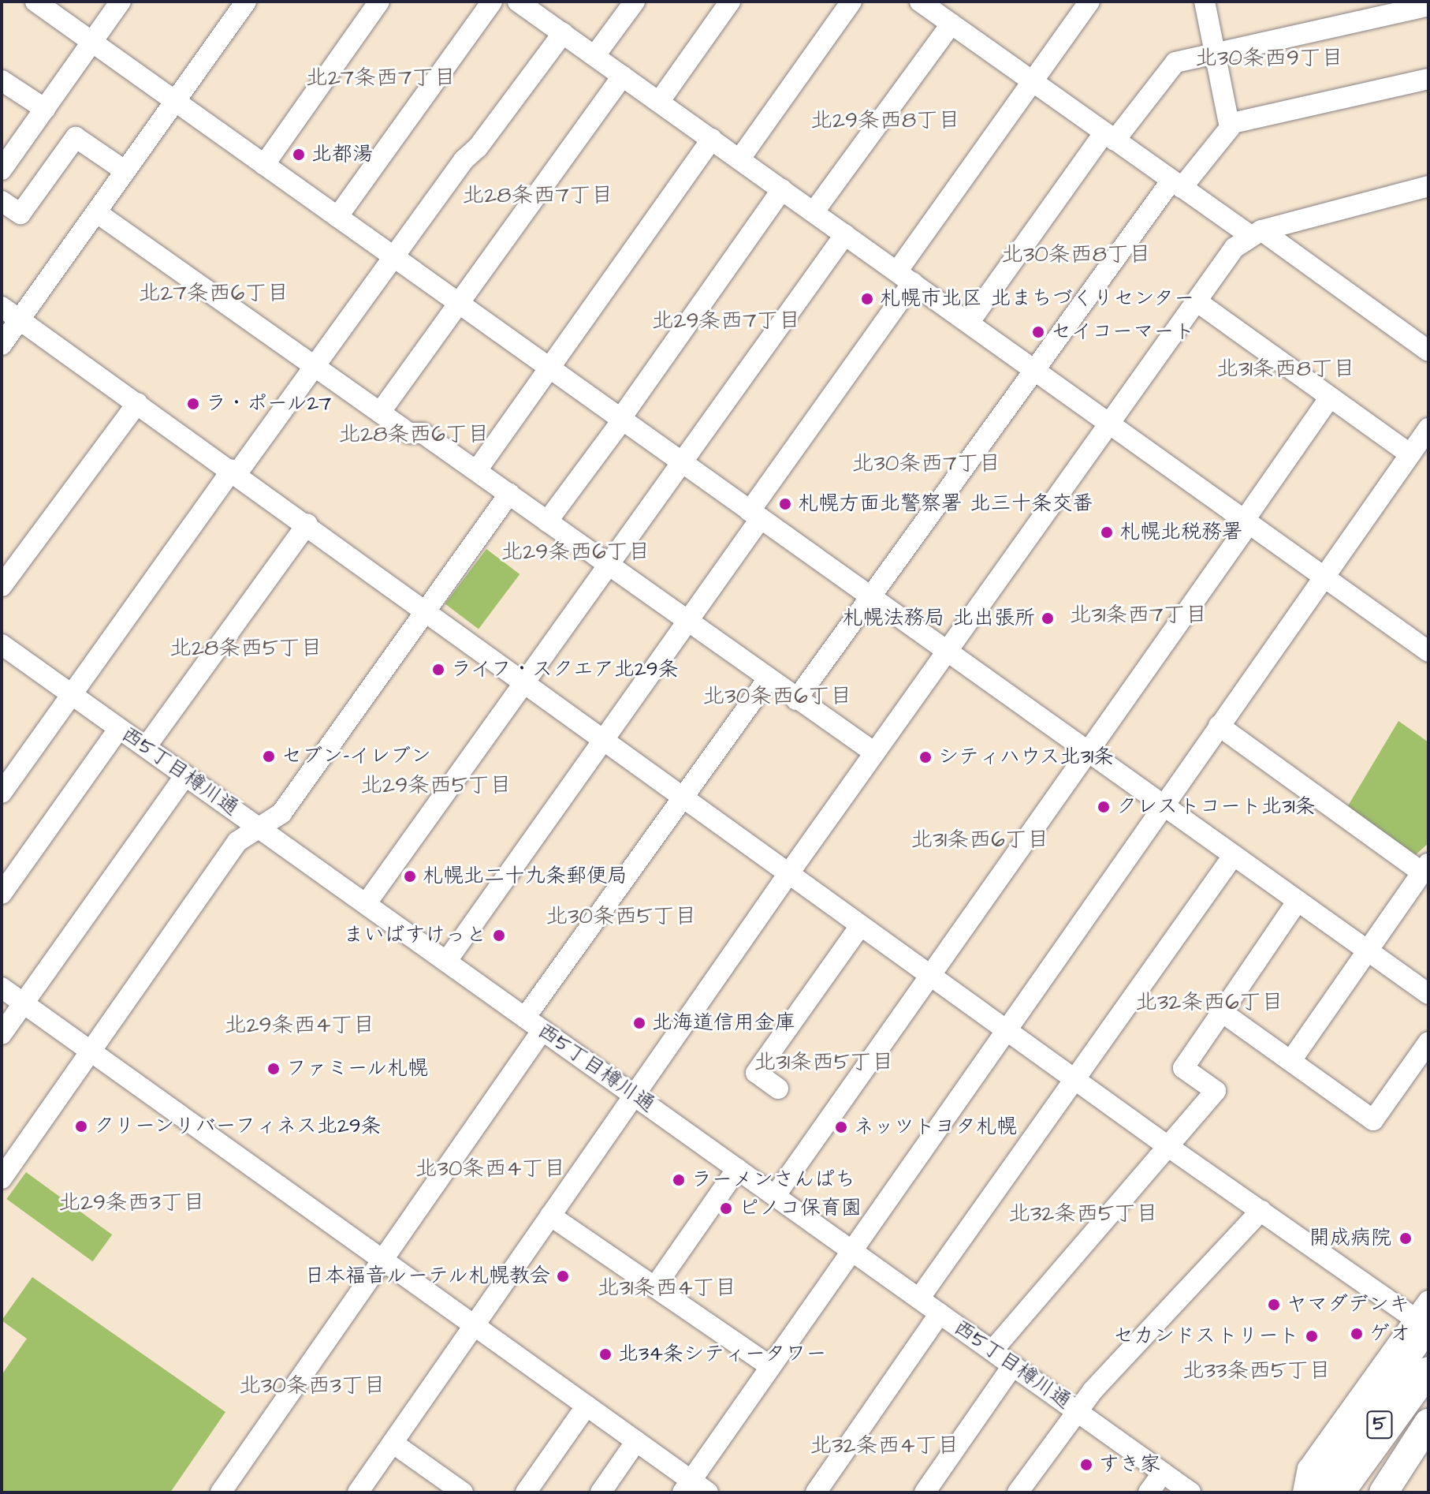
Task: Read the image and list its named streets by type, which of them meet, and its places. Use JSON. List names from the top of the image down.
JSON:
{
  "streets": {
    "highway": ["5"],
    "street": ["西5丁目樽川通"]
  },
  "districts": [
    "北30条西9丁目",
    "北27条西7丁目",
    "北29条西8丁目",
    "北28条西7丁目",
    "北30条西8丁目",
    "北27条西6丁目",
    "北29条西7丁目",
    "北31条西8丁目",
    "北28条西6丁目",
    "北30条西7丁目",
    "北29条西6丁目",
    "北31条西7丁目",
    "北28条西5丁目",
    "北30条西6丁目",
    "北29条西5丁目",
    "北31条西6丁目",
    "北30条西5丁目",
    "北32条西6丁目",
    "北29条西4丁目",
    "北31条西5丁目",
    "北30条西4丁目",
    "北29条西3丁目",
    "北32条西5丁目",
    "北31条西4丁目",
    "北33条西5丁目",
    "北30条西3丁目",
    "北32条西4丁目"
  ],
  "places": [
    "北都湯",
    "札幌市北区 北まちづくりセンター",
    "セイコーマート",
    "ラ・ポール27",
    "札幌方面北警察署 北三十条交番",
    "札幌北税務署",
    "札幌法務局 北出張所",
    "ライフ・スクエア北29条",
    "セブン-イレブン",
    "シティハウス北31条",
    "クレストコート北31条",
    "札幌北二十九条郵便局",
    "まいばすけっと",
    "北海道信用金庫",
    "ファミール札幌",
    "クリーンリバーフィネス北29条",
    "ネッツトヨタ札幌",
    "ラーメンさんぱち",
    "ピノコ保育園",
    "開成病院",
    "日本福音ルーテル札幌教会",
    "ヤマダデンキ",
    "ゲオ",
    "セカンドストリート",
    "北34条シティータワー",
    "すき家"
  ]
}
